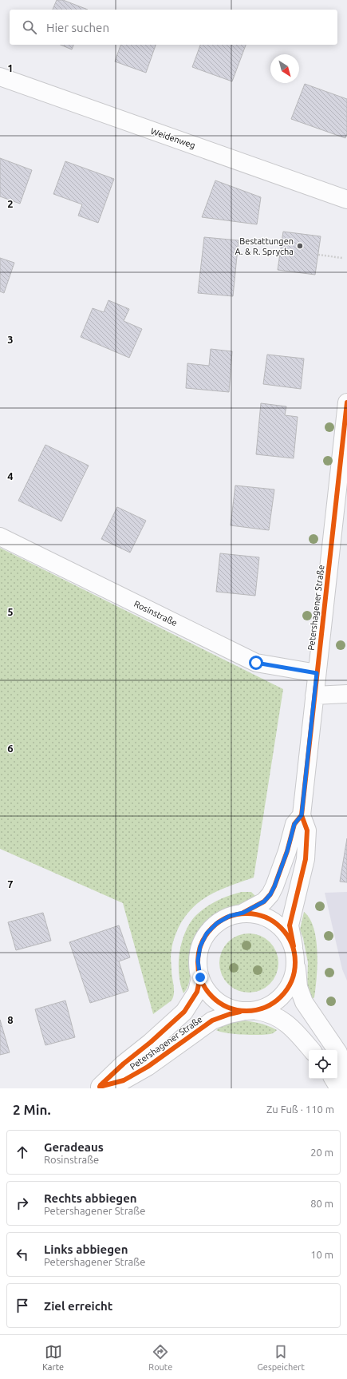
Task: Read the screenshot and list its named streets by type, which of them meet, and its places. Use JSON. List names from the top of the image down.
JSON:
{
  "streets": {
    "street": ["Weidenweg", "Petershagener Straße", "Rosinstraße"]
  },
  "crossings": [
    ["Petershagener Straße", "Rosinstraße"]
  ],
  "places": ["Bestattungen A. & R. Sprycha"],
  "north": "bottom right",
  "page": {
    "search": "Hier suchen",
    "heading": ["2 Min.", "Zu Fuß · 110 m"],
    "list": [
      ["Geradeaus", "Rosinstraße", "20 m"],
      ["Rechts abbiegen", "Petershagener Straße", "80 m"],
      ["Links abbiegen", "Petershagener Straße", "10 m"],
      "Ziel erreicht"
    ],
    "nav": ["Karte", "Route", "Gespeichert"]
  },
  "grid": {
    "rows": [
      "1",
      "2",
      "3",
      "4",
      "5",
      "6",
      "7",
      "8"
    ]
  }
}
